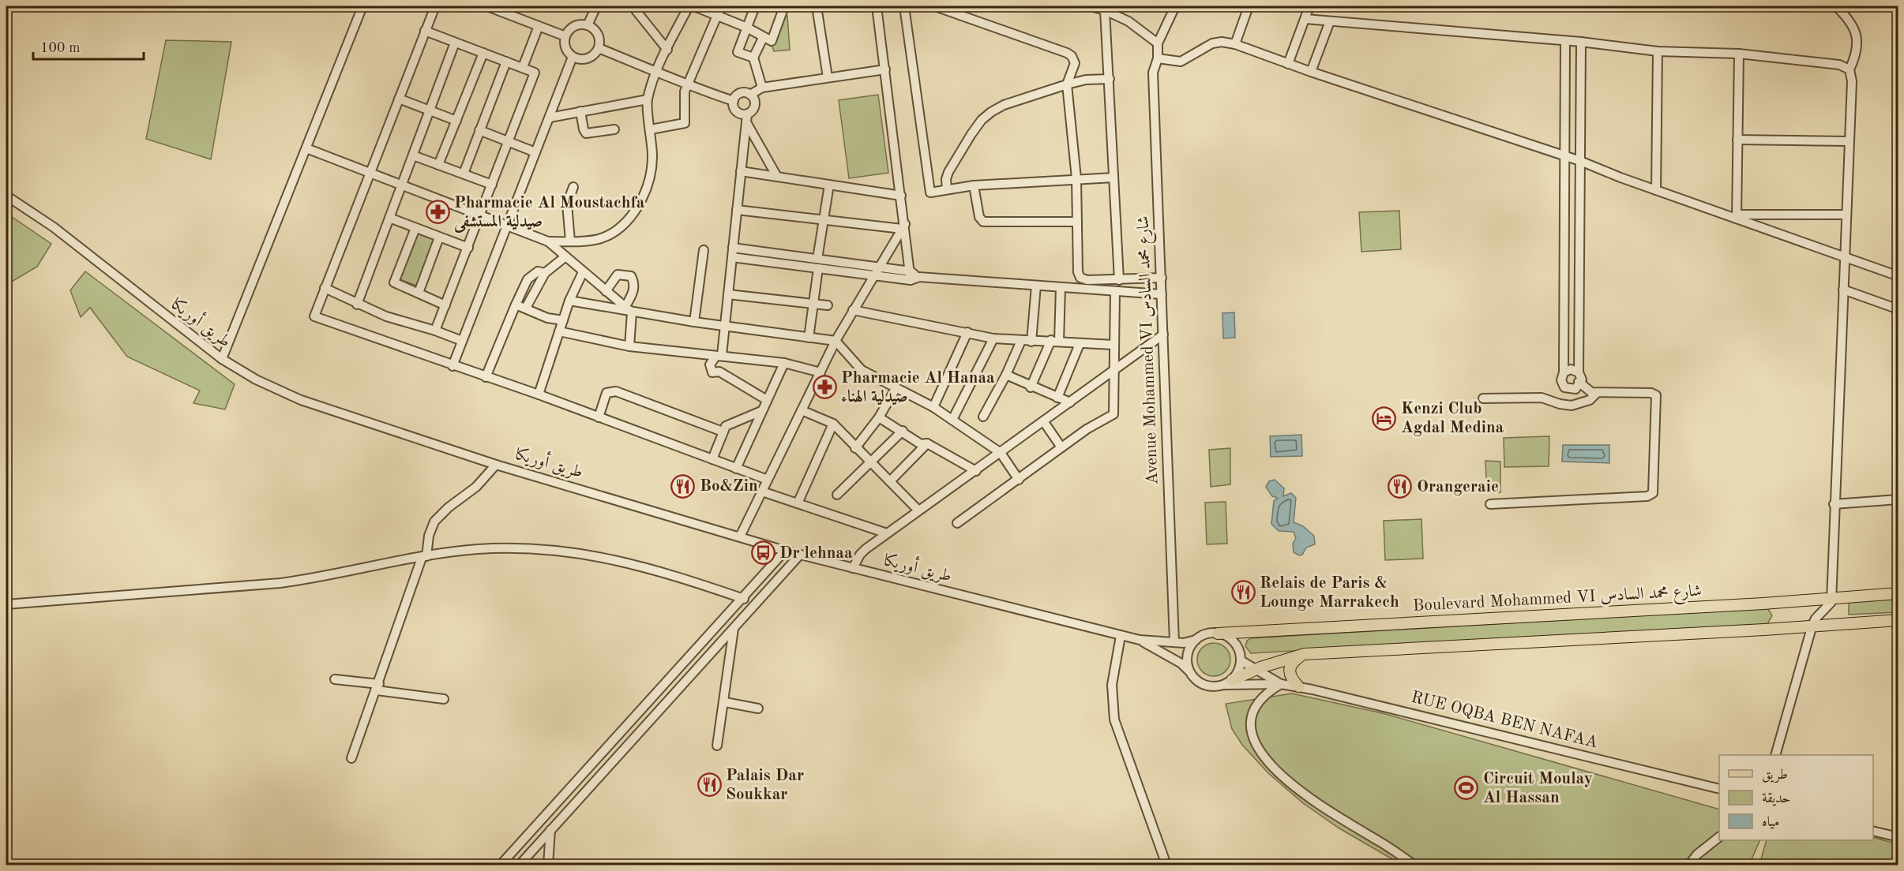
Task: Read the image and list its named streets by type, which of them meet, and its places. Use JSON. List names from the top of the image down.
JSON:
{
  "streets": {
    "main road": ["Boulevard Mohammed VI شارع محمد السادس"],
    "street": ["طريق أوريكا", "Avenue Mohammed VI شارع محمد السادس", "RUE OQBA BEN NAFAA"]
  },
  "crossings": [
    ["طريق أوريكا", "Avenue Mohammed VI شارع محمد السادس"],
    ["طريق أوريكا", "Boulevard Mohammed VI شارع محمد السادس"],
    ["طريق أوريكا", "RUE OQBA BEN NAFAA"],
    ["Boulevard Mohammed VI شارع محمد السادس", "RUE OQBA BEN NAFAA"]
  ],
  "places": {
    "pharmacy": ["Pharmacie Al Moustachfa صيدلية المستشفى", "Pharmacie Al Hanaa صيدلية الهناء"],
    "hotel": ["Kenzi Club Agdal Medina"],
    "restaurant": [
      "Bo&Zin",
      "Orangeraie",
      "Relais de Paris & Lounge Marrakech",
      "Palais Dar Soukkar"
    ],
    "bus stop": ["Dr lehnaa"],
    "sports": ["Circuit Moulay Al Hassan"]
  },
  "legend": ["طريق", "حديقة", "مياه"],
  "scale_bar": "100 m"
}
